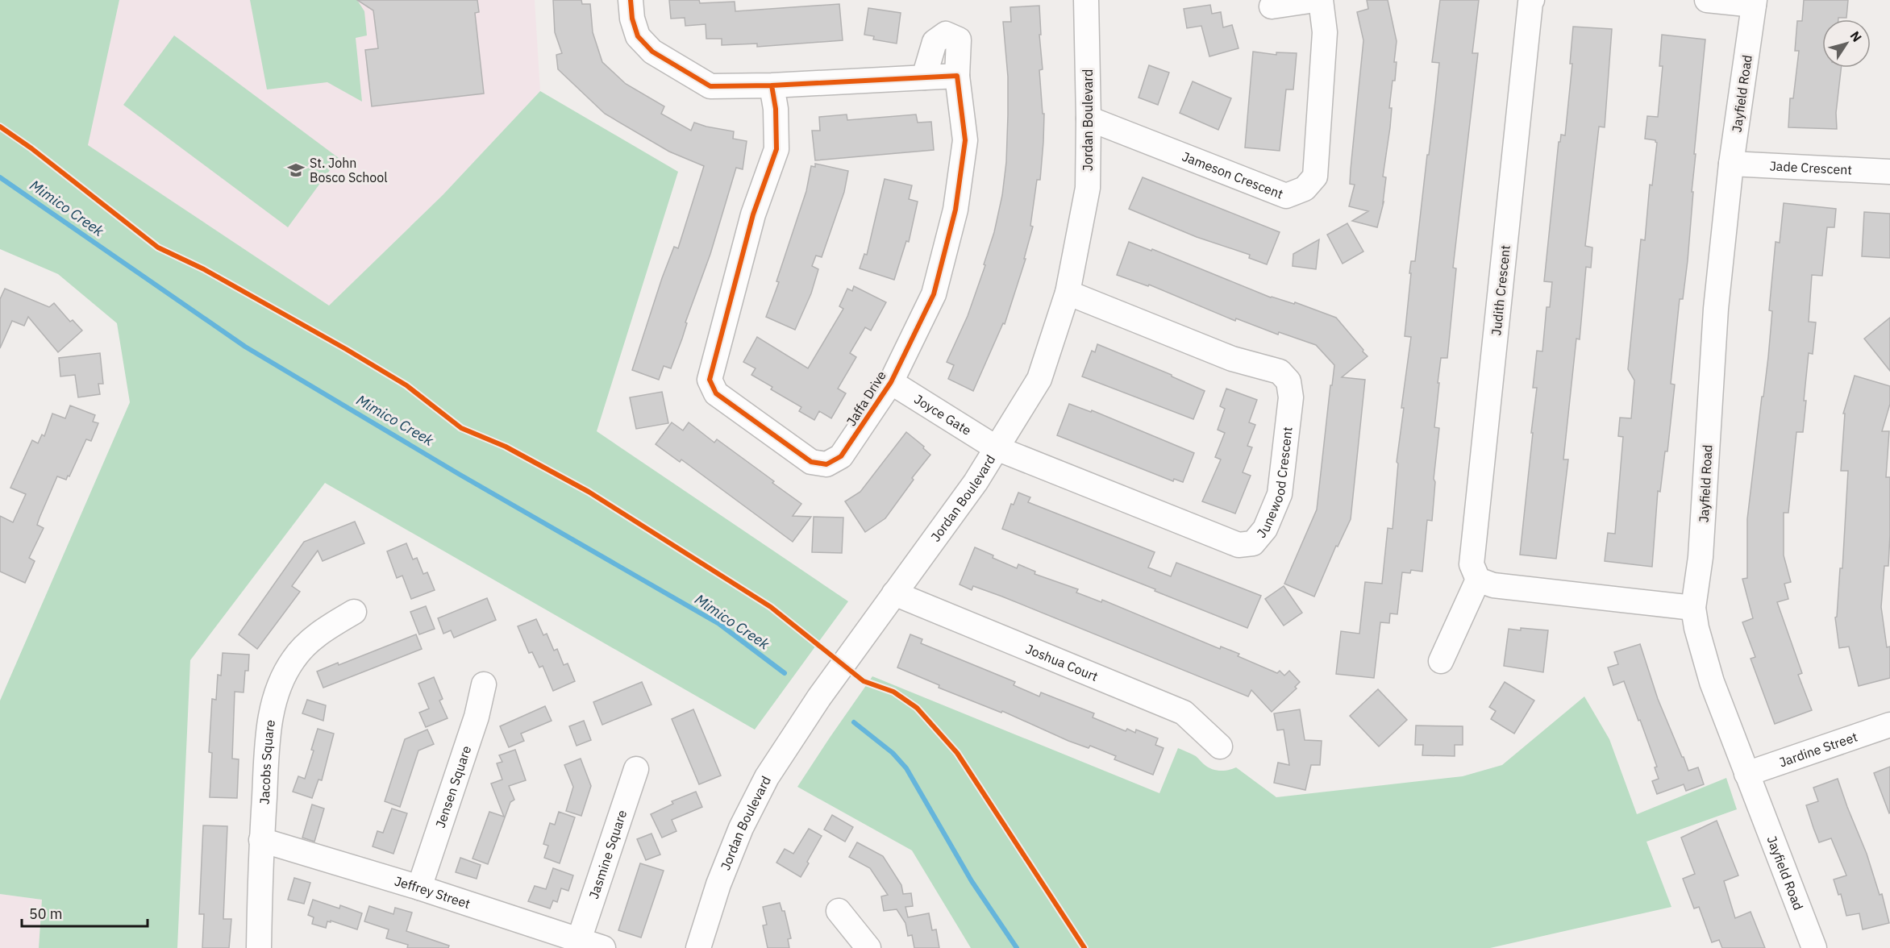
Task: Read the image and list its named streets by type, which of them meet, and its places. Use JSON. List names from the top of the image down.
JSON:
{
  "streets": {
    "street": [
      "Jayfield Road",
      "Jordan Boulevard",
      "Jade Crescent",
      "Jameson Crescent",
      "Judith Crescent",
      "Jaffa Drive",
      "Joyce Gate",
      "Junewood Crescent",
      "Joshua Court",
      "Jardine Street",
      "Jacobs Square",
      "Jensen Square",
      "Jasmine Square",
      "Jeffrey Street"
    ]
  },
  "crossings": [
    ["Jayfield Road", "Jade Crescent"],
    ["Jayfield Road", "Jardine Street"],
    ["Jordan Boulevard", "Jameson Crescent"],
    ["Jordan Boulevard", "Joyce Gate"],
    ["Jordan Boulevard", "Junewood Crescent"],
    ["Jordan Boulevard", "Joshua Court"],
    ["Jaffa Drive", "Joyce Gate"],
    ["Joyce Gate", "Junewood Crescent"],
    ["Jacobs Square", "Jeffrey Street"],
    ["Jensen Square", "Jeffrey Street"],
    ["Jasmine Square", "Jeffrey Street"]
  ],
  "water": ["Mimico Creek"],
  "places": {
    "school or university": ["St. John Bosco School"]
  },
  "scale_bar": "50 m",
  "north": "top right"
}
